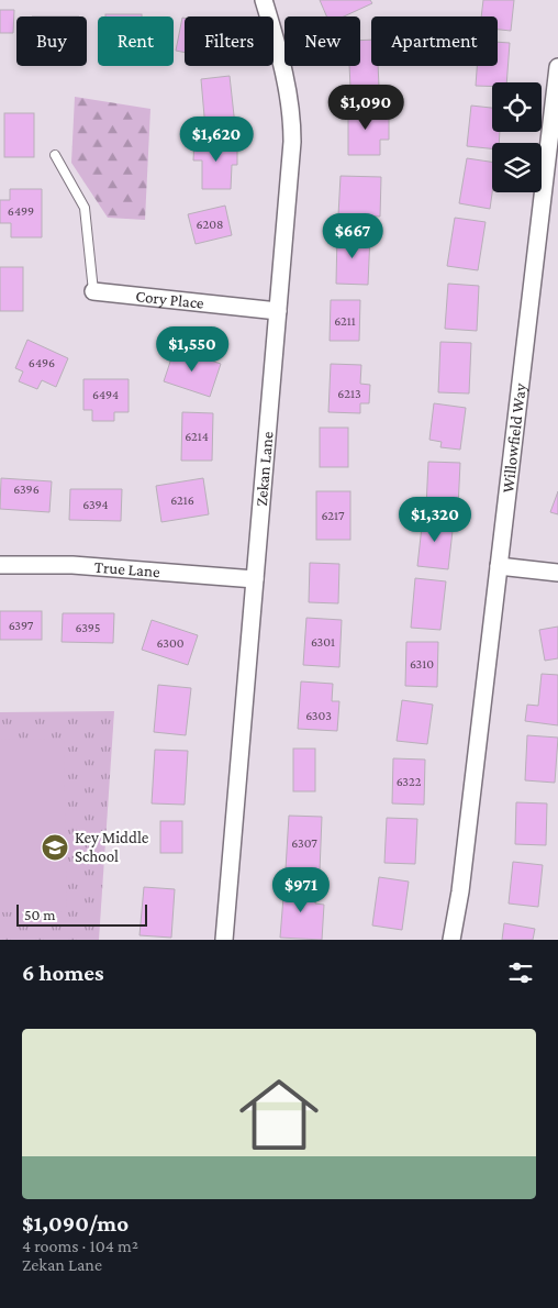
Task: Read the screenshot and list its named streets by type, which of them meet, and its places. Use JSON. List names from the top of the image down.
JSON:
{
  "streets": {
    "street": [
      "Cory Place",
      "Willowfield Way",
      "Zekan Lane",
      "True Lane"
    ]
  },
  "crossings": [
    ["Cory Place", "Zekan Lane"],
    ["Zekan Lane", "True Lane"]
  ],
  "places": {
    "school or university": ["Key Middle School"]
  },
  "house_numbers": [
    "6499",
    "6208",
    "6211",
    "6496",
    "6213",
    "6494",
    "6214",
    "6396",
    "6216",
    "6394",
    "6217",
    "6397",
    "6395",
    "6301",
    "6300",
    "6310",
    "6303",
    "6322",
    "6307"
  ],
  "scale_bar": "50 m",
  "page": {
    "chip": [
      "Buy",
      "Rent",
      "Filters",
      "New",
      "Apartment"
    ],
    "price": [
      "$1,090",
      "$1,620",
      "$667",
      "$1,550",
      "$1,320",
      "$971"
    ],
    "scale": "50 m",
    "heading": "6 homes",
    "list": [
      {
        "name": "$1,090/mo",
        "note": "4 rooms · 104 m² · Zekan Lane"
      }
    ]
  }
}
